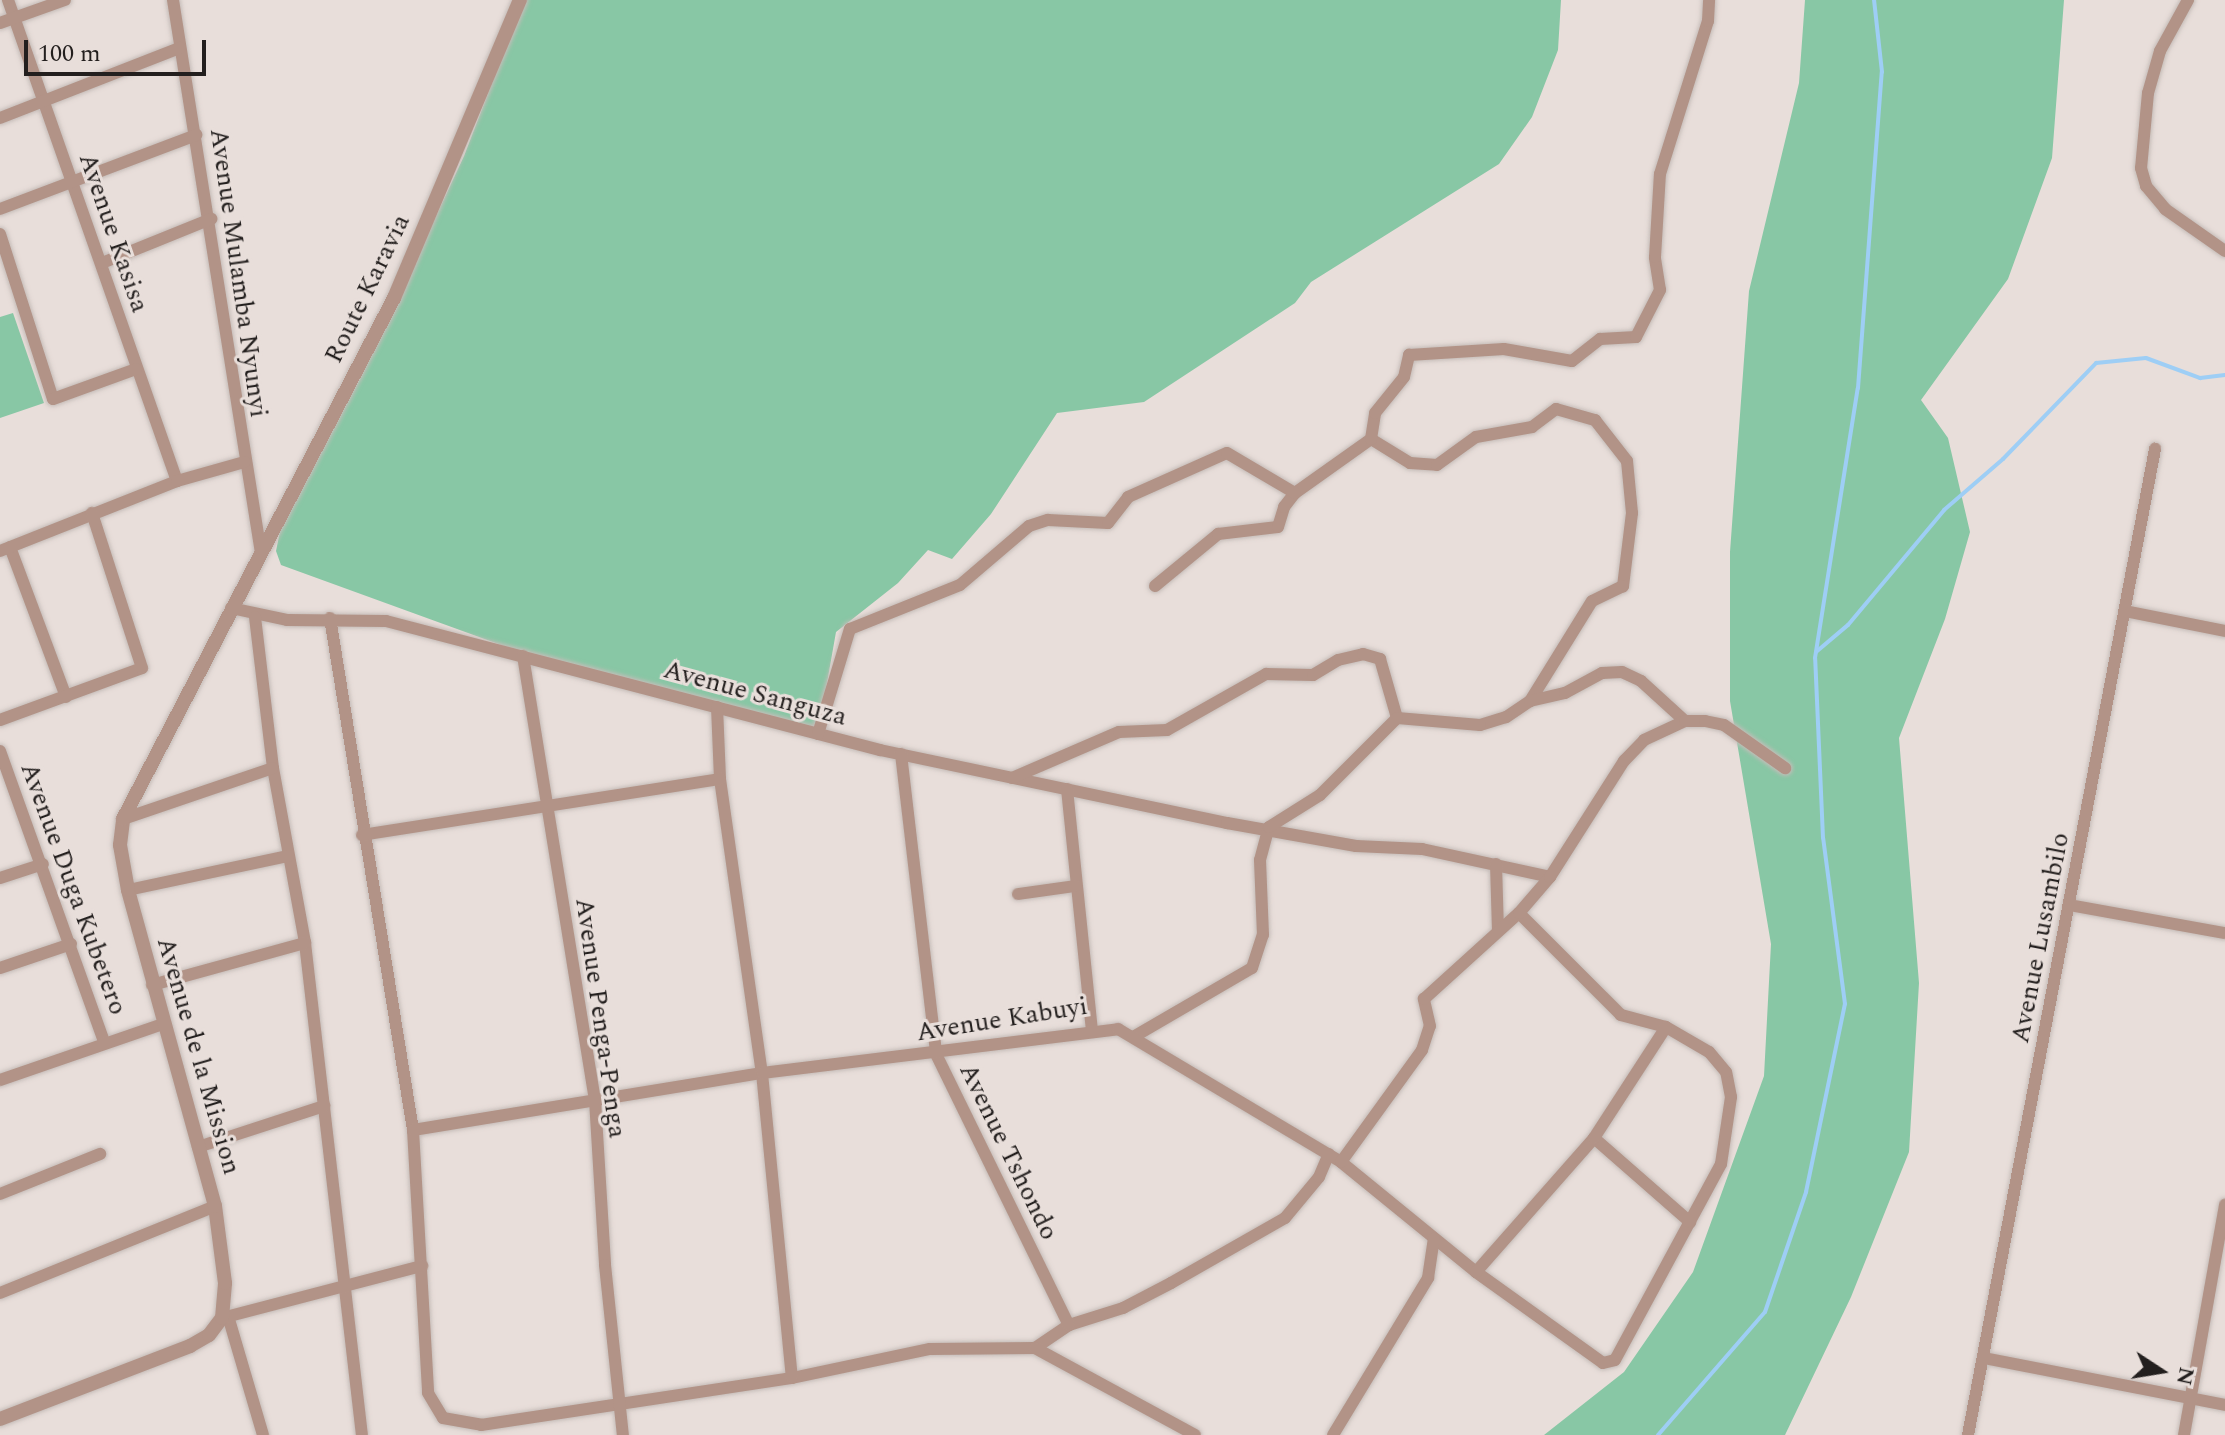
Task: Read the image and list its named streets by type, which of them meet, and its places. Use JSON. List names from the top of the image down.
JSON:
{
  "streets": {
    "street": [
      "Avenue Kasisa",
      "Avenue Mulamba Nyunyi",
      "Route Karavia",
      "Avenue Sanguza",
      "Avenue Duga Kubetero",
      "Avenue Lusambilo",
      "Avenue Penga-Penga",
      "Avenue Kabuyi",
      "Avenue de la Mission",
      "Avenue Tshondo"
    ]
  },
  "crossings": [
    ["Avenue Mulamba Nyunyi", "Route Karavia"],
    ["Route Karavia", "Avenue de la Mission"],
    ["Avenue Sanguza", "Avenue Penga-Penga"],
    ["Avenue Sanguza", "Avenue de la Mission"],
    ["Avenue Sanguza", "Avenue Tshondo"],
    ["Avenue Penga-Penga", "Avenue Kabuyi"],
    ["Avenue Kabuyi", "Avenue Tshondo"]
  ],
  "scale_bar": "100 m",
  "north": "right"
}
